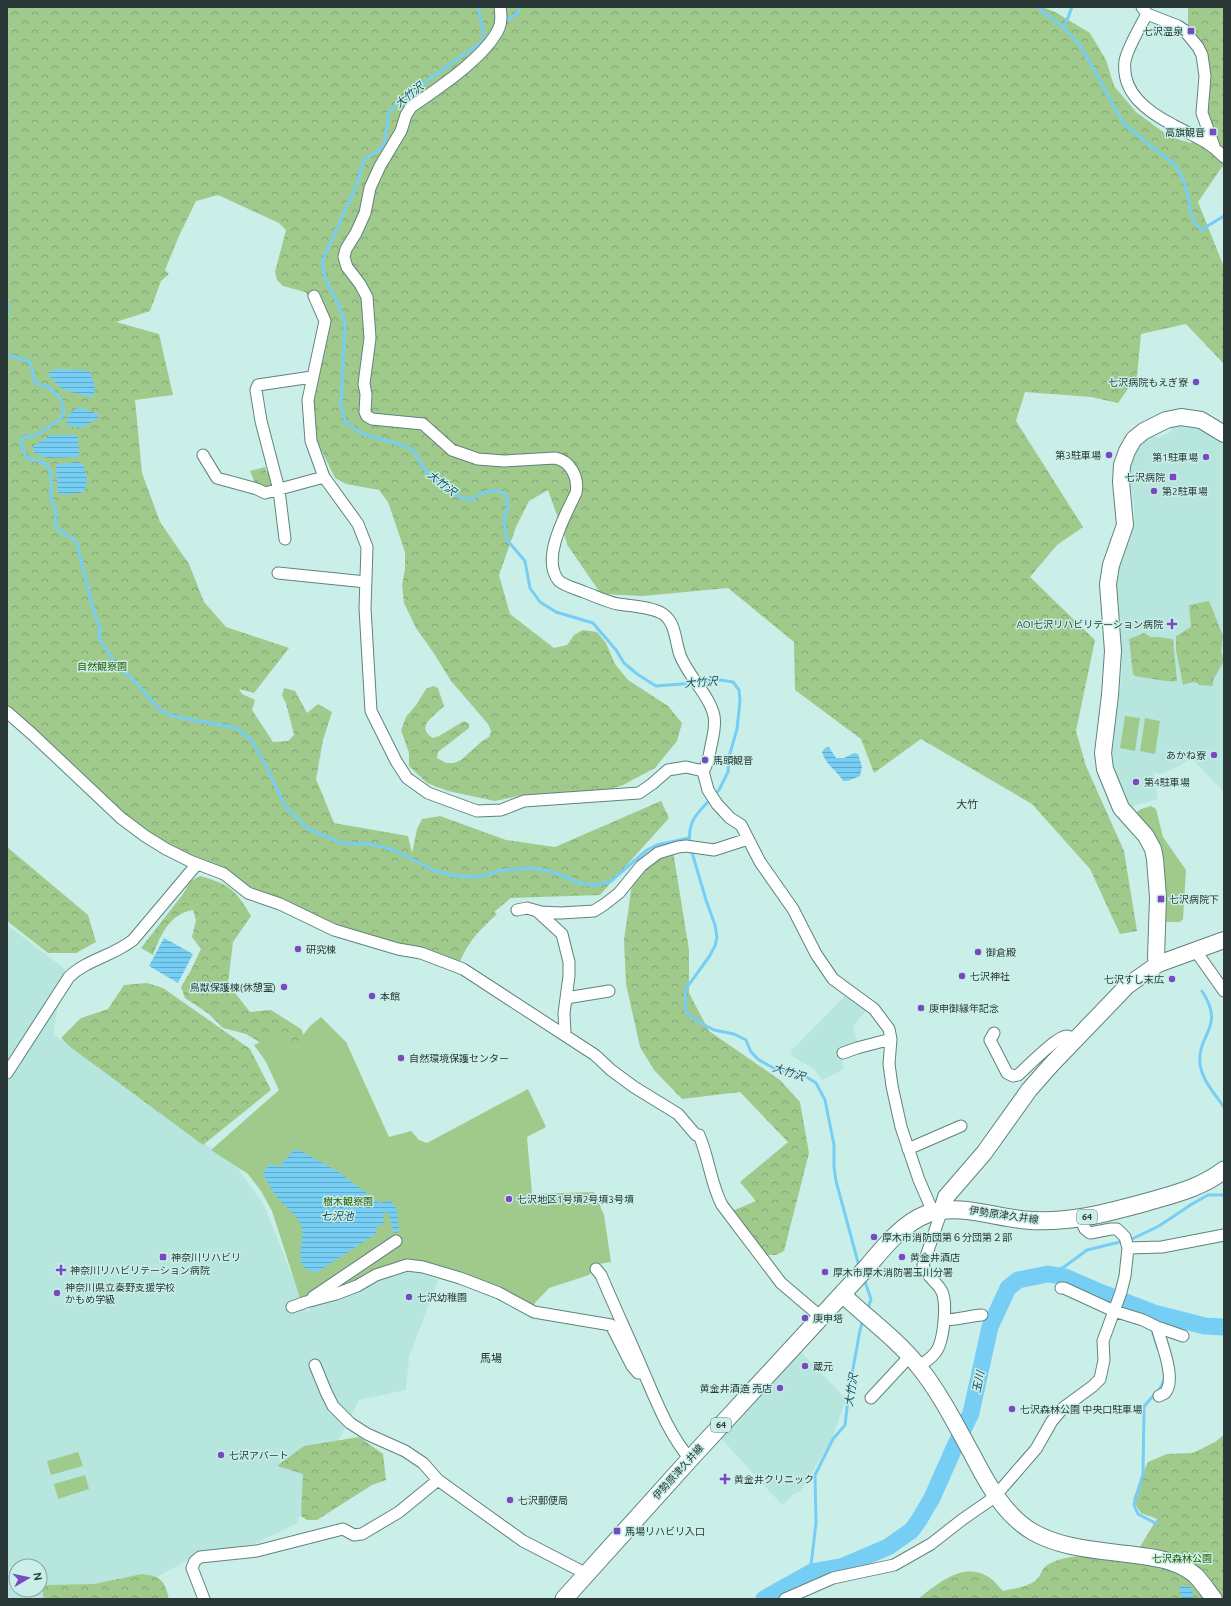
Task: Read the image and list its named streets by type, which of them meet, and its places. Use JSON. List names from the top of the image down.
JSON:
{
  "streets": {
    "main road": ["伊勢原津久井線", "64"]
  },
  "districts": ["大竹", "馬場"],
  "water": ["大竹沢", "七沢池", "玉川"],
  "parks": ["自然観察園", "樹木観察園", "七沢森林公園"],
  "places": {
    "transit": [
      "七沢温泉",
      "高旗観音",
      "七沢病院",
      "七沢病院下",
      "神奈川リハビリ",
      "馬場リハビリ入口"
    ],
    "other": [
      "七沢病院もえぎ寮",
      "第3駐車場",
      "第1駐車場",
      "第2駐車場",
      "あかね寮",
      "馬頭観音",
      "第4駐車場",
      "研究棟",
      "御倉殿",
      "七沢神社",
      "七沢すし末広",
      "鳥獣保護棟(休憩室)",
      "本館",
      "庚申御縁年記念",
      "自然環境保護センター",
      "七沢地区1号墳2号墳3号墳",
      "厚木市消防団第６分団第２部",
      "黄金井酒店",
      "厚木市厚木消防署玉川分署",
      "神奈川県立秦野支援学校 かもめ学級",
      "七沢幼稚園",
      "庚申塔",
      "蔵元",
      "黄金井酒造 売店",
      "七沢森林公園 中央口駐車場",
      "七沢アパート",
      "七沢郵便局"
    ],
    "health": ["AOI七沢リハビリテーション病院", "神奈川リハビリテーション病院", "黄金井クリニック"]
  },
  "north": "right"
}
